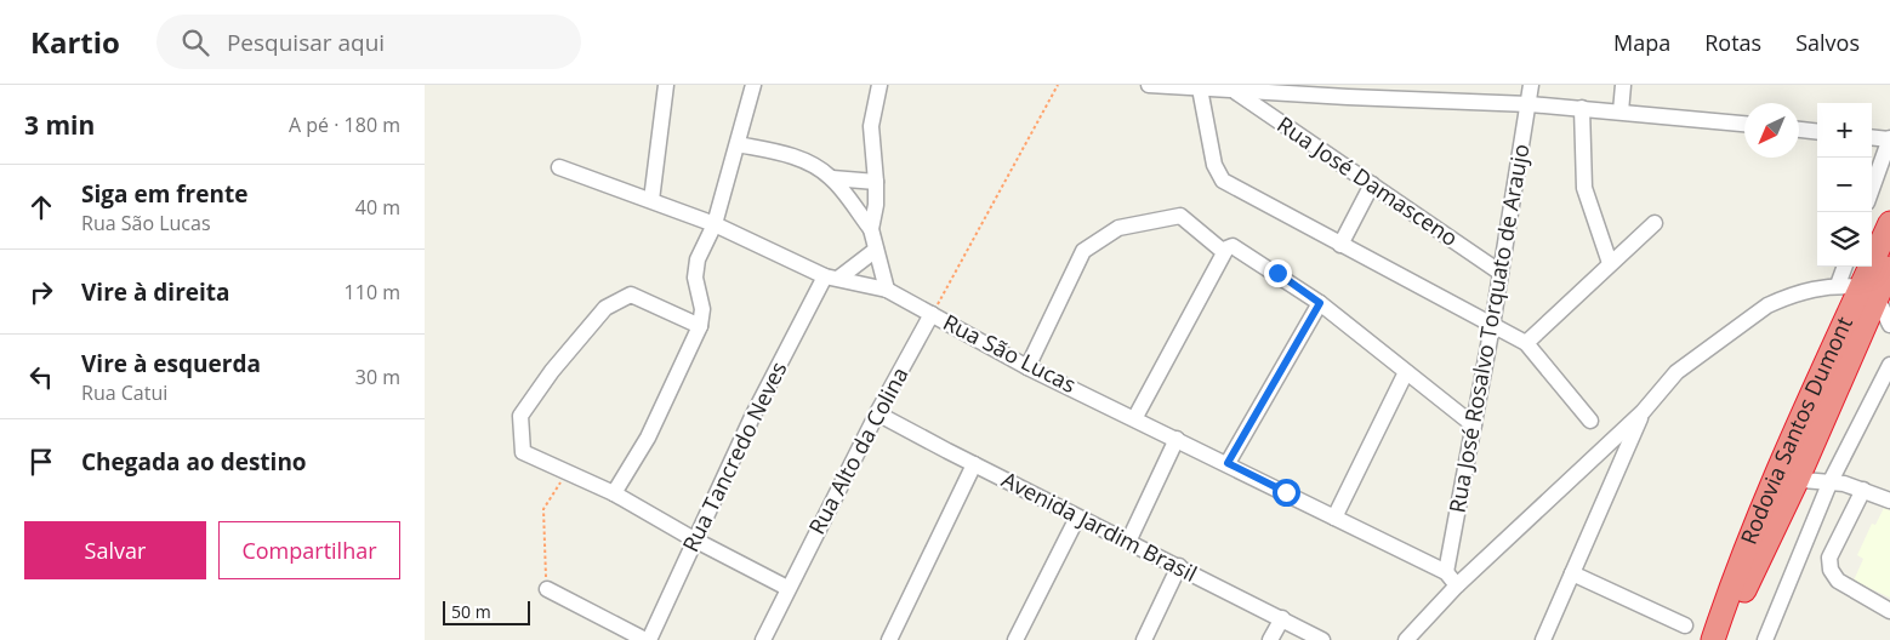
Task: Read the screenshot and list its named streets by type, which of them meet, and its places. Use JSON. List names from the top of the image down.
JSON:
{
  "streets": {
    "highway": ["Rodovia Santos Dumont"],
    "street": [
      "Rua José Damasceno",
      "Rua José Rosalvo Torquato de Araujo",
      "Rua São Lucas",
      "Rua Alto da Colina",
      "Rua Tancredo Neves",
      "Avenida Jardim Brasil"
    ]
  },
  "crossings": [
    ["Rua José Damasceno", "Rua José Rosalvo Torquato de Araujo"],
    ["Rua José Rosalvo Torquato de Araujo", "Rua São Lucas"],
    ["Rua São Lucas", "Rua Alto da Colina"],
    ["Rua São Lucas", "Rua Tancredo Neves"],
    ["Rua Alto da Colina", "Avenida Jardim Brasil"]
  ],
  "scale_bar": "50 m",
  "north": "bottom left",
  "page": {
    "header": "Kartio",
    "search": "Pesquisar aqui",
    "nav": ["Mapa", "Rotas", "Salvos"],
    "heading": ["3 min", "A pé · 180 m"],
    "map_buttons": ["+", "−"],
    "list": [
      ["Siga em frente", "Rua São Lucas", "40 m"],
      ["Vire à direita", "110 m"],
      ["Vire à esquerda", "Rua Catui", "30 m"],
      "Chegada ao destino"
    ],
    "buttons": ["Salvar", "Compartilhar"],
    "scale": "50 m"
  }
}
